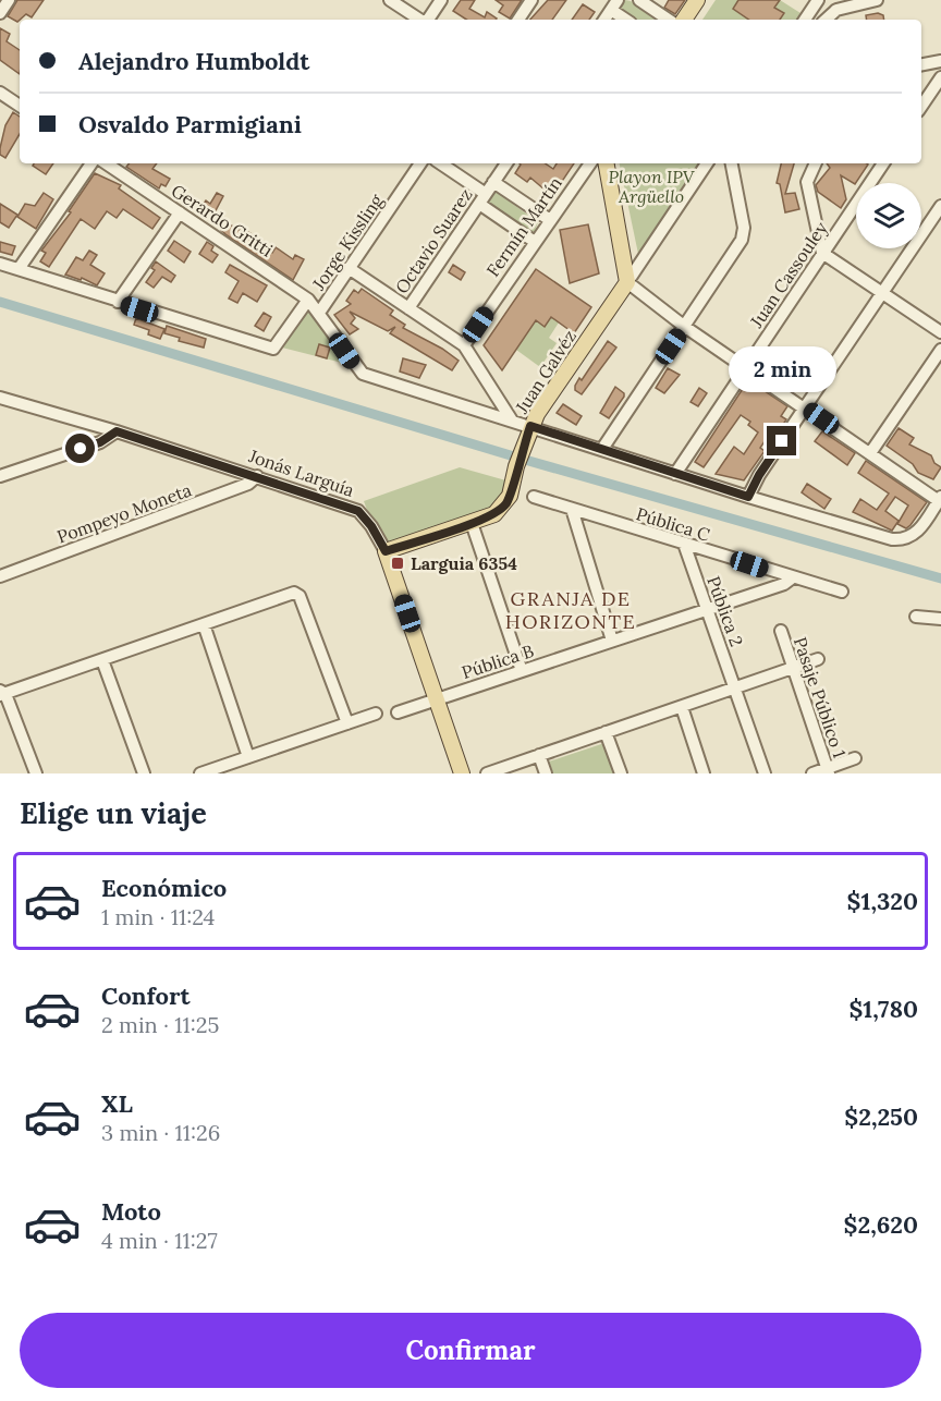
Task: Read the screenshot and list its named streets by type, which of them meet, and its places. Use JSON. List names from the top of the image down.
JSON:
{
  "streets": {
    "main road": ["Juan Galvéz", "Jonás Larguía"],
    "street": [
      "Gerardo Gritti",
      "Fermín Martín",
      "Octavio Suarez",
      "Jorge Kissling",
      "Juan Cassouley",
      "Pompeyo Moneta",
      "Pública C",
      "Pública 2",
      "Pública B",
      "Pasaje Público 1"
    ]
  },
  "crossings": [
    ["Gerardo Gritti", "Jorge Kissling"],
    ["Juan Galvéz", "Jonás Larguía"],
    ["Jonás Larguía", "Pompeyo Moneta"],
    ["Jonás Larguía", "Pública B"],
    ["Pública C", "Pública 2"],
    ["Pública C", "Pública B"],
    ["Pública 2", "Pública B"]
  ],
  "districts": ["GRANJA DE HORIZONTE"],
  "parks": ["Playon IPV Argüello"],
  "places": {
    "transit": ["Larguia 6354"]
  },
  "page": {
    "banner": ["Alejandro Humboldt", "Osvaldo Parmigiani"],
    "bubble": "2 min",
    "heading": "Elige un viaje",
    "list": [
      {
        "name": "Económico",
        "note": "1 min · 11:24",
        "value": "$1,320"
      },
      {
        "name": "Confort",
        "note": "2 min · 11:25",
        "value": "$1,780"
      },
      {
        "name": "XL",
        "note": "3 min · 11:26",
        "value": "$2,250"
      },
      {
        "name": "Moto",
        "note": "4 min · 11:27",
        "value": "$2,620"
      }
    ],
    "buttons": "Confirmar"
  }
}
